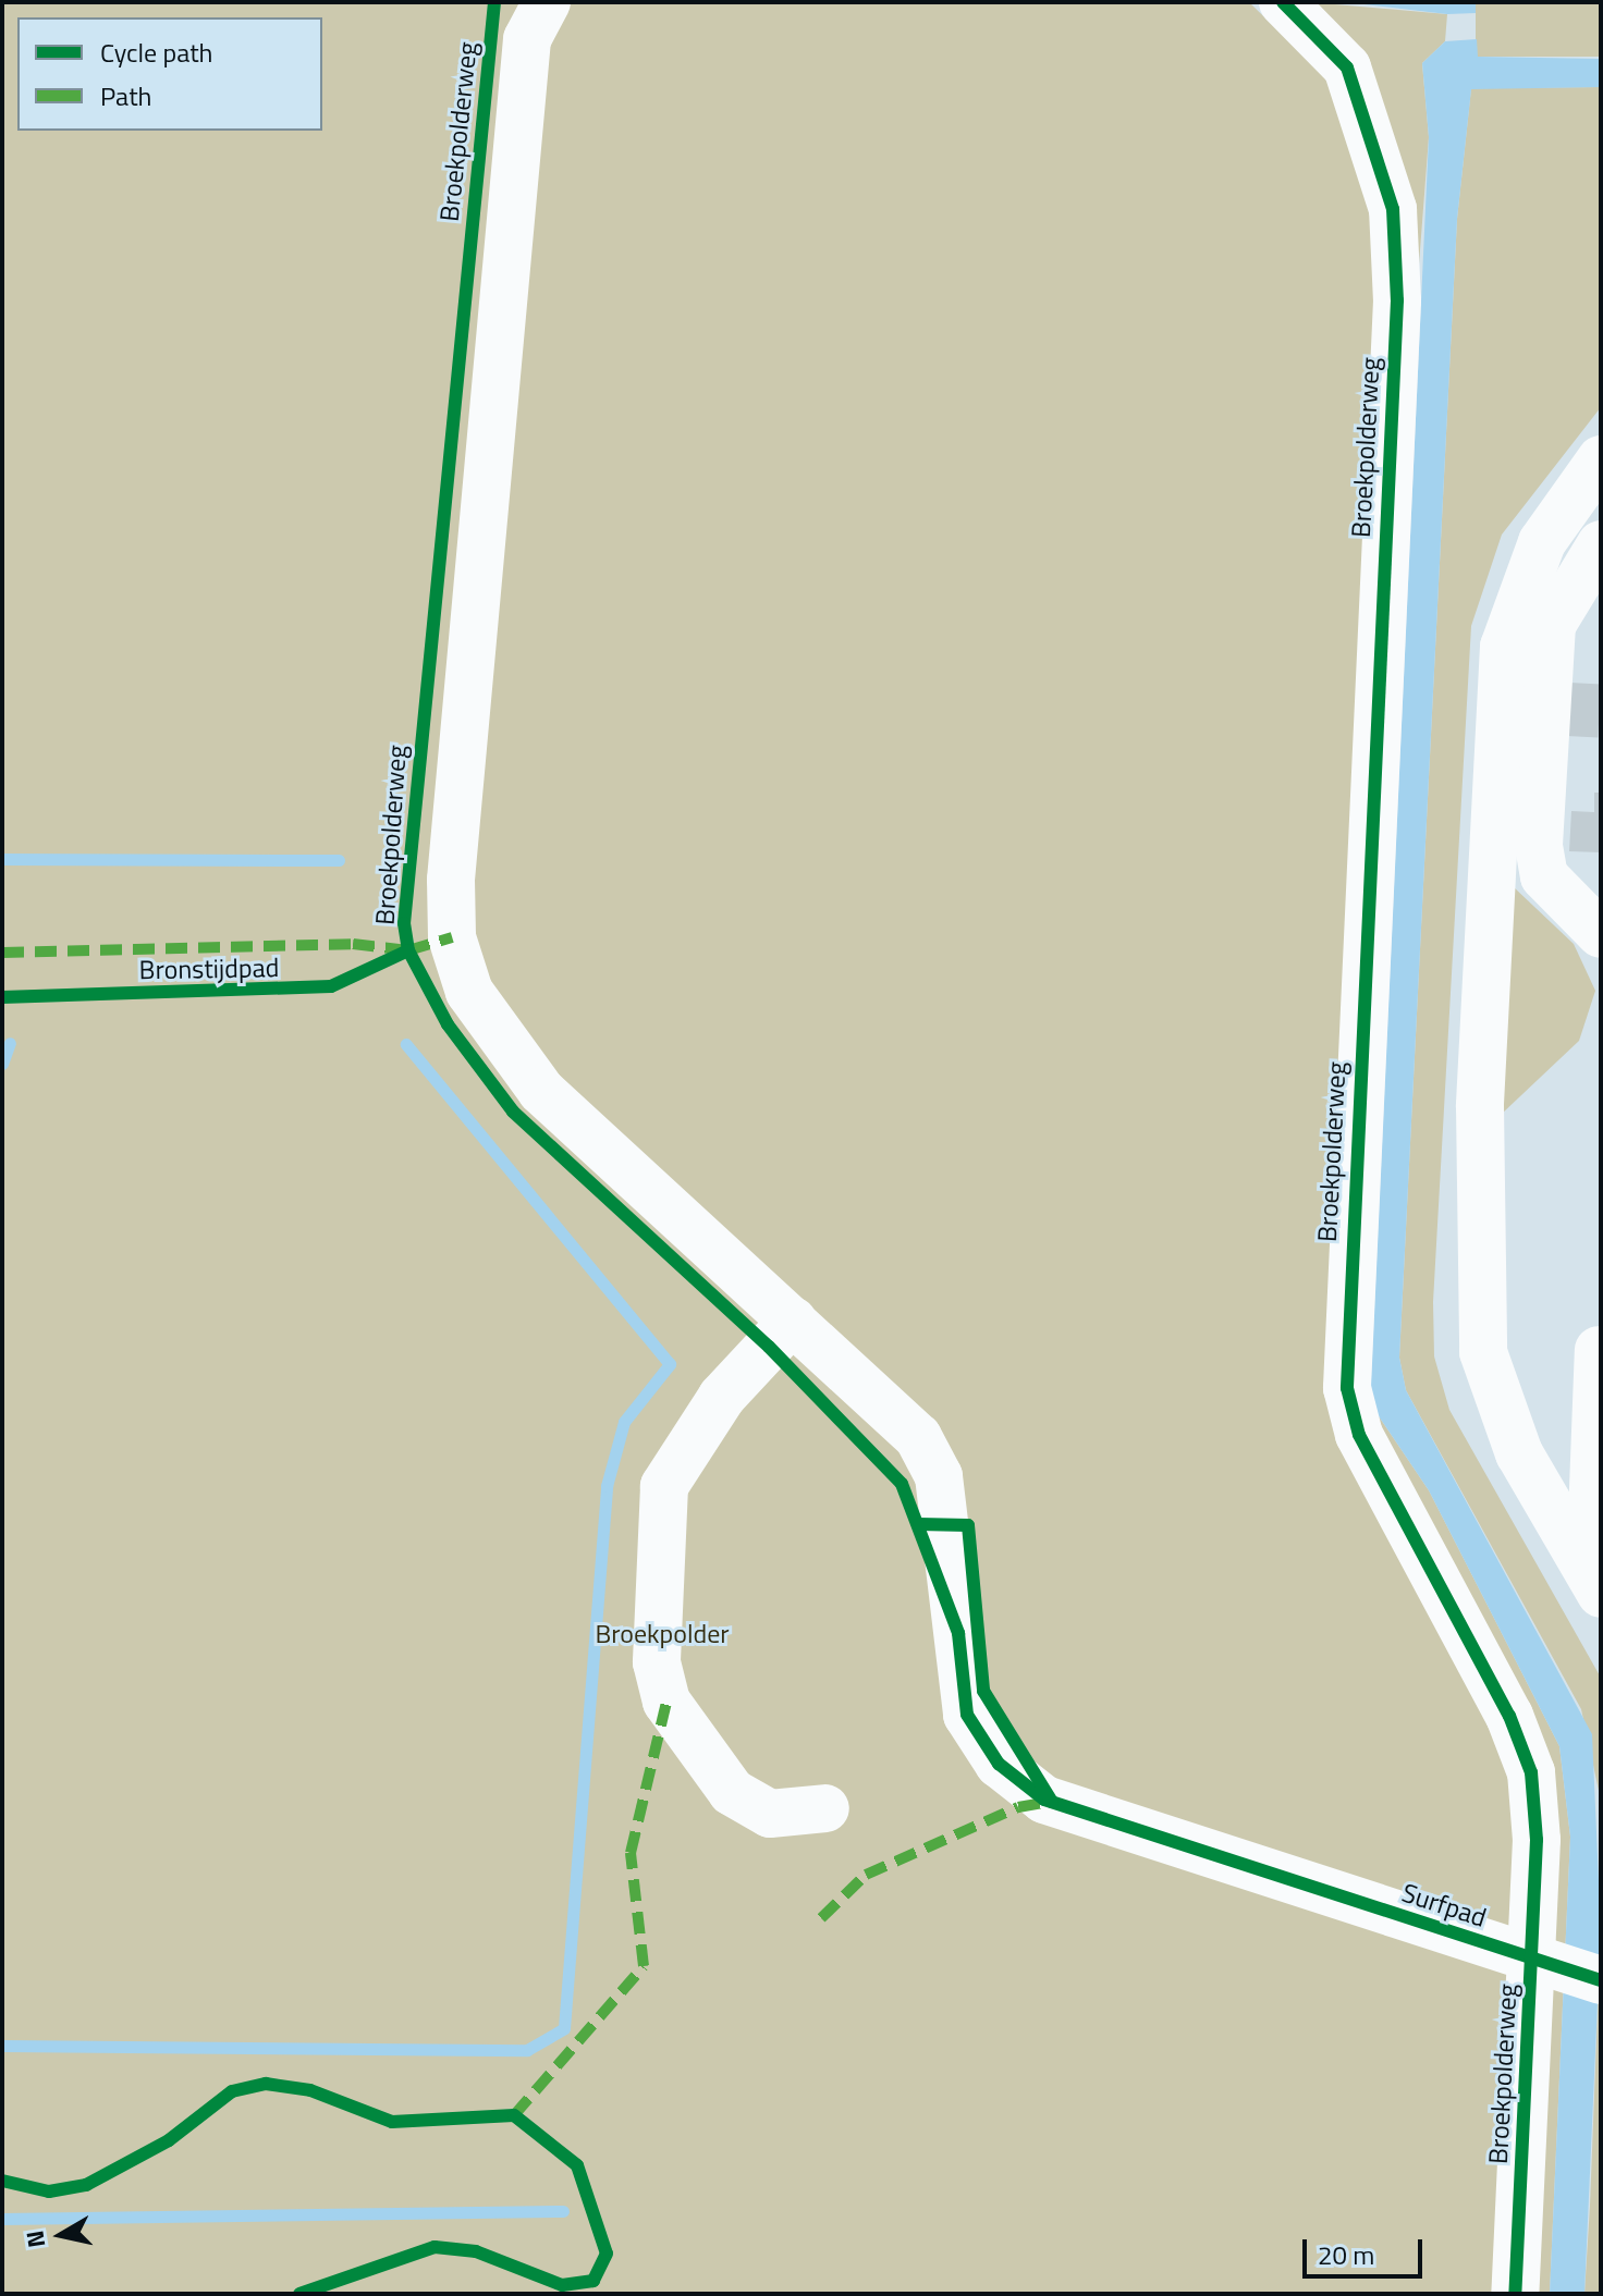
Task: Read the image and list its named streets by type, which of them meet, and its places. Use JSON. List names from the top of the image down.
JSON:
{
  "streets": {
    "street": ["Broekpolderweg", "Surfpad"],
    "cycle path": ["Bronstijdpad"]
  },
  "parks": ["Broekpolder"],
  "legend": ["Cycle path", "Path"],
  "scale_bar": "20 m",
  "north": "left"
}
